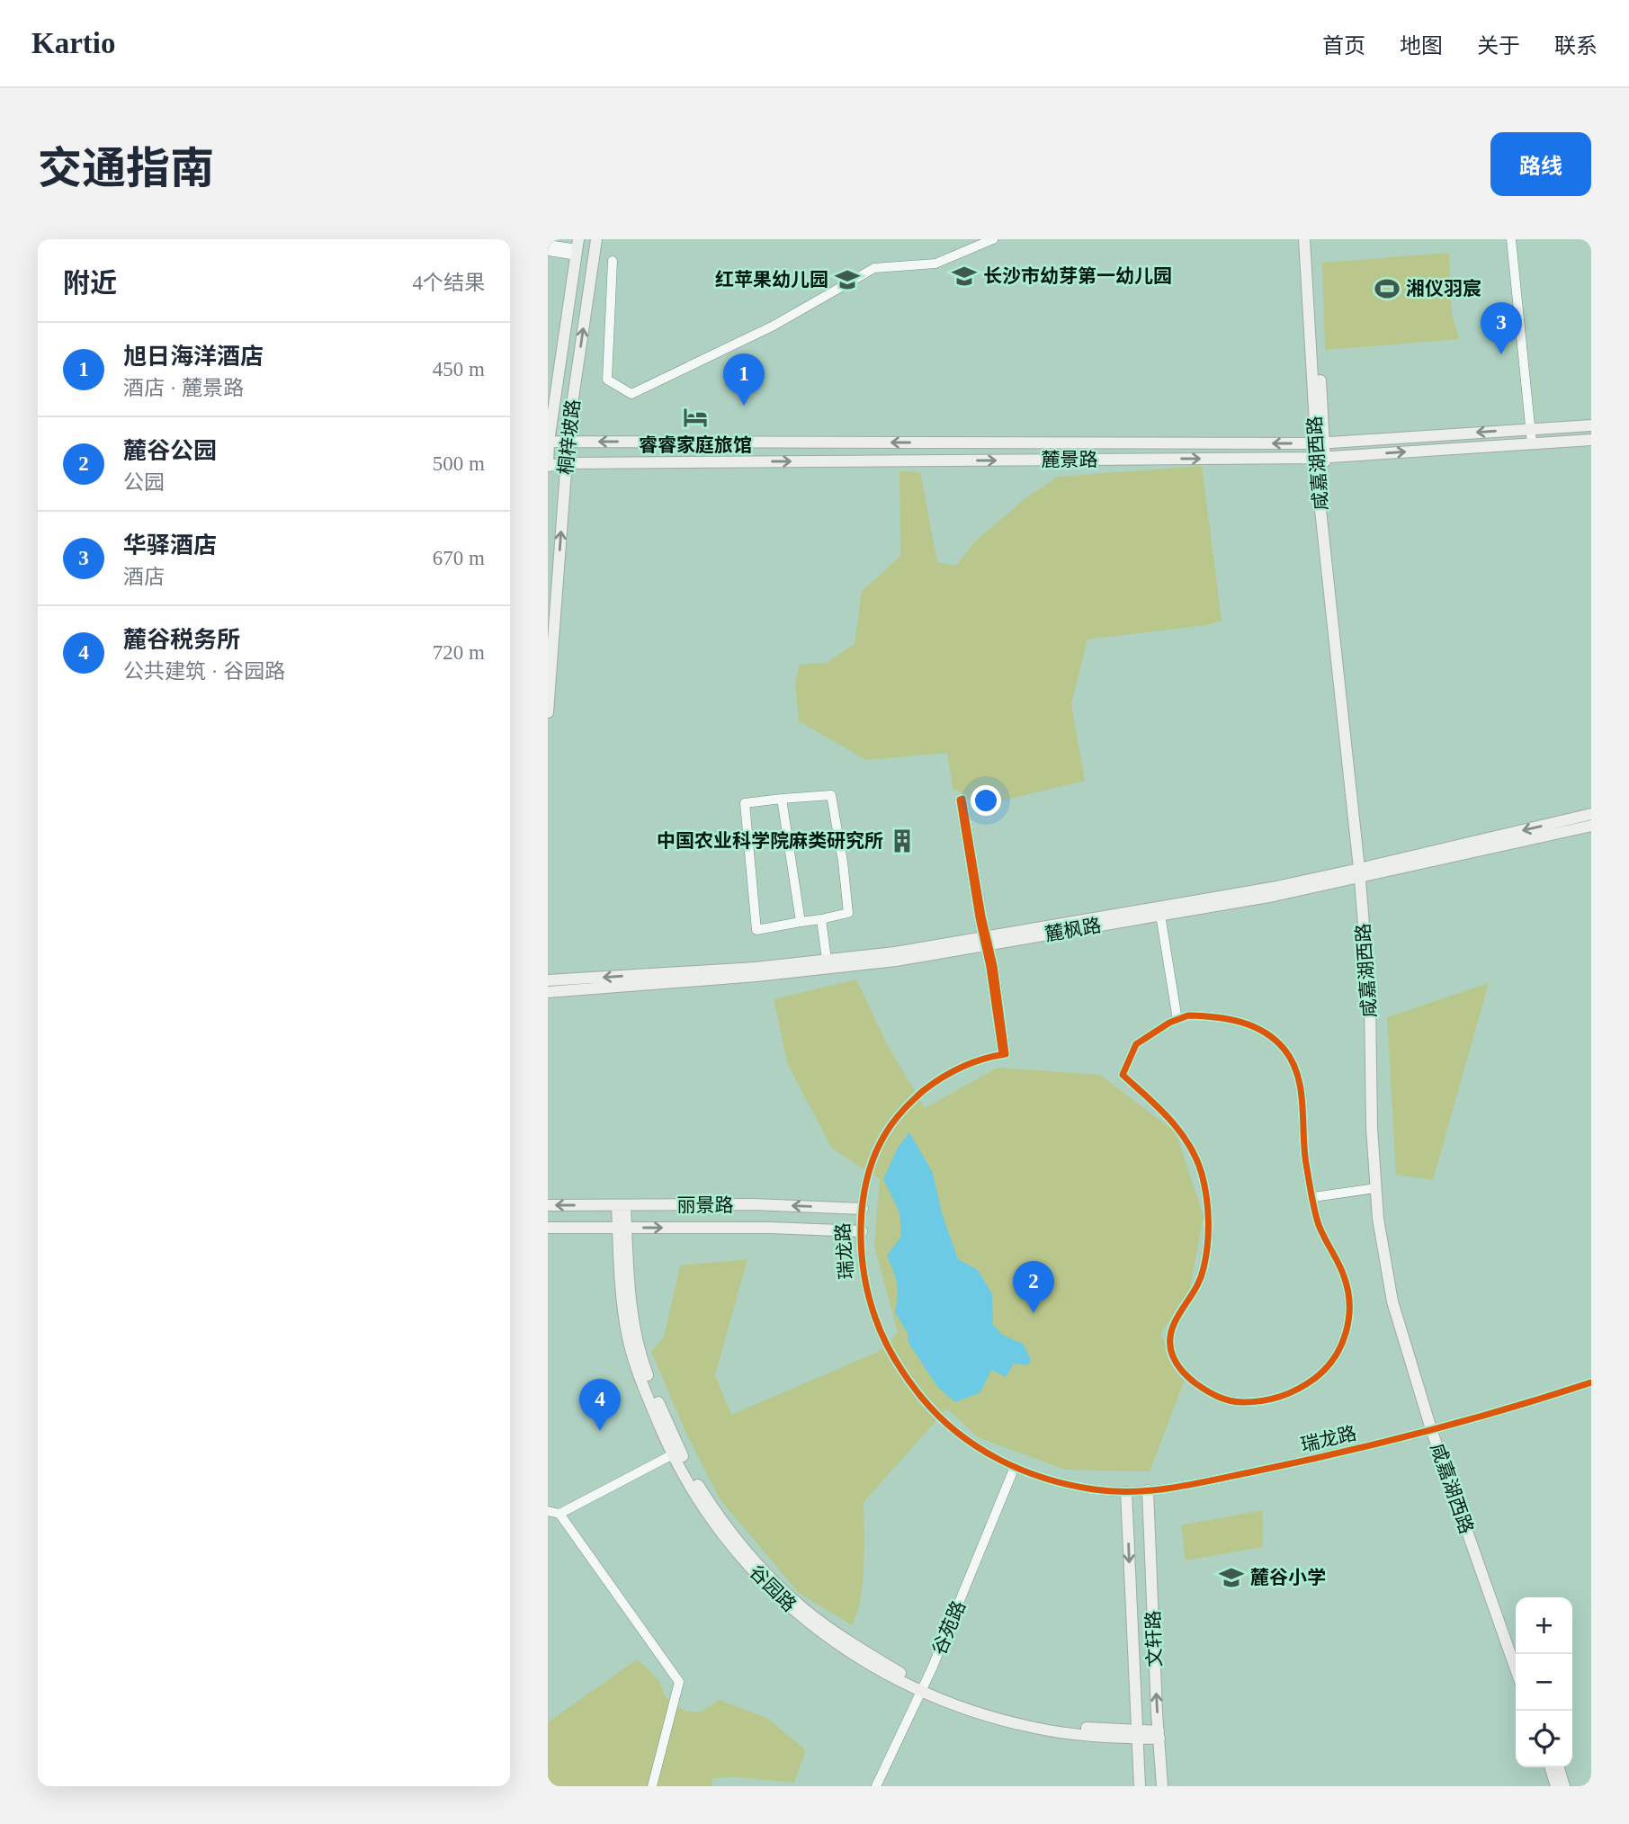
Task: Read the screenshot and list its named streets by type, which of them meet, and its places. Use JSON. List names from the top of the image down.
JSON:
{
  "streets": {
    "main road": [
      "桐梓坡路",
      "麓景路",
      "咸嘉湖西路",
      "麓枫路",
      "丽景路",
      "谷园路",
      "文轩路"
    ],
    "street": ["瑞龙路", "谷苑路"]
  },
  "crossings": [
    ["桐梓坡路", "麓景路"],
    ["麓景路", "咸嘉湖西路"],
    ["咸嘉湖西路", "麓枫路"],
    ["咸嘉湖西路", "瑞龙路"],
    ["麓枫路", "瑞龙路"],
    ["丽景路", "瑞龙路"],
    ["丽景路", "谷园路"],
    ["瑞龙路", "谷苑路"],
    ["瑞龙路", "文轩路"],
    ["谷园路", "谷苑路"],
    ["谷园路", "文轩路"]
  ],
  "places": {
    "school or university": ["长沙市幼芽第一幼儿园", "红苹果幼儿园", "麓谷小学"],
    "sports": ["湘仪羽宸"],
    "hotel": ["睿睿家庭旅馆"],
    "building": ["中国农业科学院麻类研究所"]
  },
  "page": {
    "header": "Kartio",
    "nav": [
      "首页",
      "地图",
      "关于",
      "联系"
    ],
    "title": "交通指南",
    "buttons": "路线",
    "heading": ["附近", "4个结果"],
    "pins": [
      "3",
      "1",
      "2",
      "4"
    ],
    "list": [
      {
        "mark": "1",
        "name": "旭日海洋酒店",
        "note": "酒店 · 麓景路",
        "value": "450 m"
      },
      {
        "mark": "2",
        "name": "麓谷公园",
        "note": "公园",
        "value": "500 m"
      },
      {
        "mark": "3",
        "name": "华驿酒店",
        "note": "酒店",
        "value": "670 m"
      },
      {
        "mark": "4",
        "name": "麓谷税务所",
        "note": "公共建筑 · 谷园路",
        "value": "720 m"
      }
    ],
    "map_buttons": ["+", "−"]
  }
}
